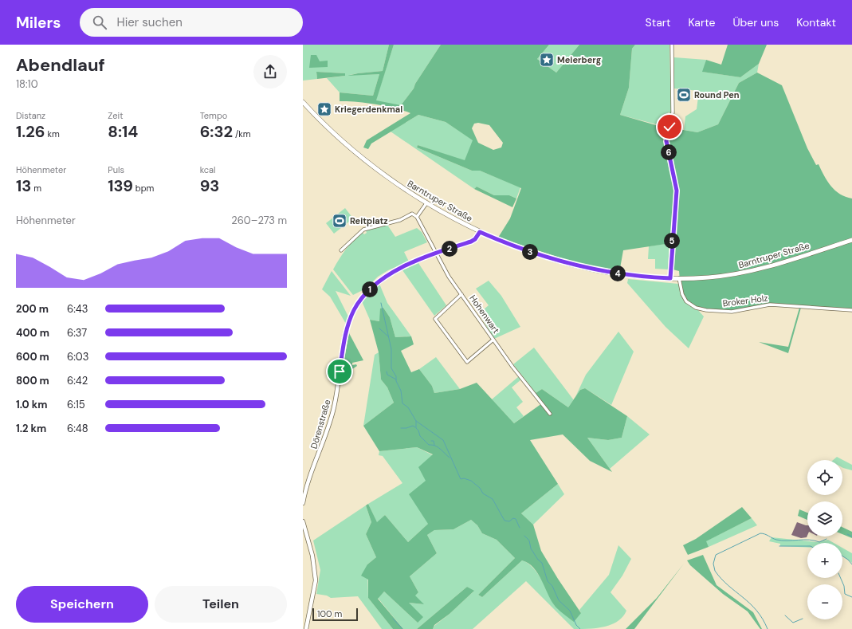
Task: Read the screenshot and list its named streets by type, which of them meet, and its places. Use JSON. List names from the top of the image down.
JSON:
{
  "streets": {
    "main road": ["Barntruper Straße"],
    "street": ["Broker Holz", "Hohenwart", "Dörenstraße"]
  },
  "crossings": [
    ["Barntruper Straße", "Broker Holz"],
    ["Barntruper Straße", "Dörenstraße"],
    ["Hohenwart", "Dörenstraße"]
  ],
  "places": {
    "place": ["Meierberg", "Kriegerdenkmal"],
    "sports": ["Round Pen", "Reitplatz"]
  },
  "scale_bar": "100 m",
  "page": {
    "header": "Milers",
    "search": "Hier suchen",
    "nav": [
      "Start",
      "Karte",
      "Über uns",
      "Kontakt"
    ],
    "heading": ["Abendlauf", "18:10"],
    "stats": [
      ["Distanz", "1.26 km"],
      ["Zeit", "8:14"],
      ["Tempo", "6:32 /km"],
      ["Höhenmeter", "13 m"],
      ["Puls", "139 bpm"],
      ["kcal", "93"]
    ],
    "pins": [
      "6",
      "5",
      "2",
      "3",
      "4",
      "1"
    ],
    "chart": ["Höhenmeter", "260–273 m"],
    "list": [
      {
        "name": "200 m",
        "note": "6:43"
      },
      {
        "name": "400 m",
        "note": "6:37"
      },
      {
        "name": "600 m",
        "note": "6:03"
      },
      {
        "name": "800 m",
        "note": "6:42"
      },
      {
        "name": "1.0 km",
        "note": "6:15"
      },
      {
        "name": "1.2 km",
        "note": "6:48"
      }
    ],
    "map_buttons": ["+", "−"],
    "buttons": ["Speichern", "Teilen"],
    "scale": "100 m"
  }
}
